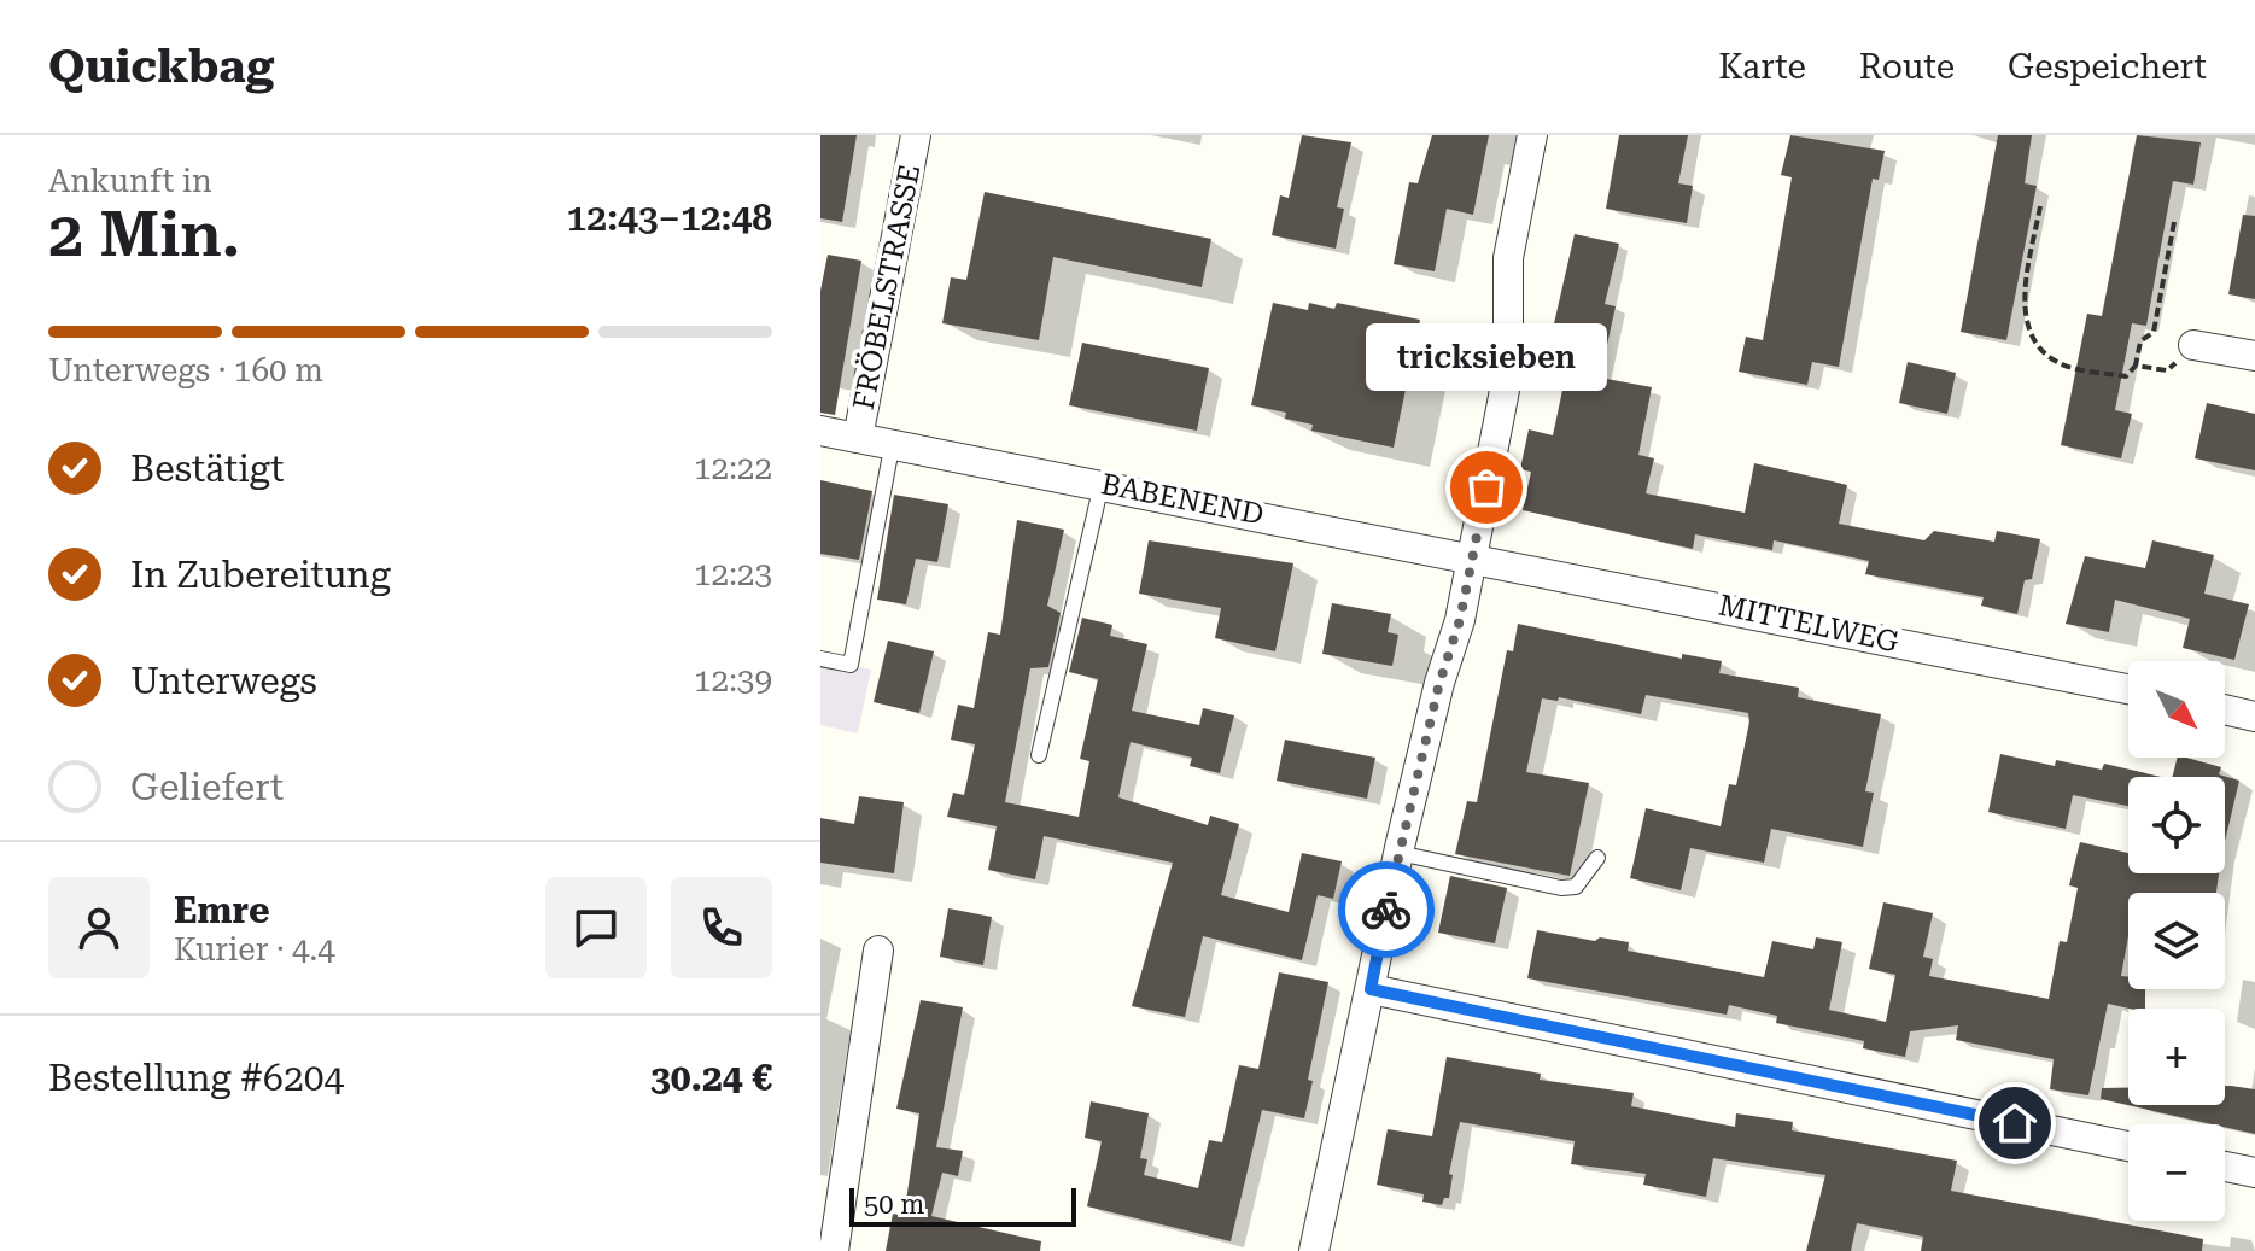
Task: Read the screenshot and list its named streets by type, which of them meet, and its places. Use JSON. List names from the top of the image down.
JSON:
{
  "streets": {
    "street": ["FRÖBELSTRASSE", "BABENEND", "MITTELWEG"]
  },
  "crossings": [
    ["FRÖBELSTRASSE", "BABENEND"],
    ["BABENEND", "MITTELWEG"]
  ],
  "places": ["tricksieben"],
  "scale_bar": "50 m",
  "north": "bottom right",
  "page": {
    "header": "Quickbag",
    "nav": ["Karte", "Route", "Gespeichert"],
    "heading": ["2 Min.", "Ankunft in", "12:43–12:48"],
    "panel": [
      "Emre",
      "Kurier · 4.4",
      "Bestellung #6204",
      "30.24 €"
    ],
    "bar": "Unterwegs · 160 m",
    "bubble": "tricksieben",
    "list": [
      ["Bestätigt", "12:22"],
      ["In Zubereitung", "12:23"],
      ["Unterwegs", "12:39"],
      "Geliefert"
    ],
    "map_buttons": ["+", "−"],
    "scale": "50 m"
  }
}
